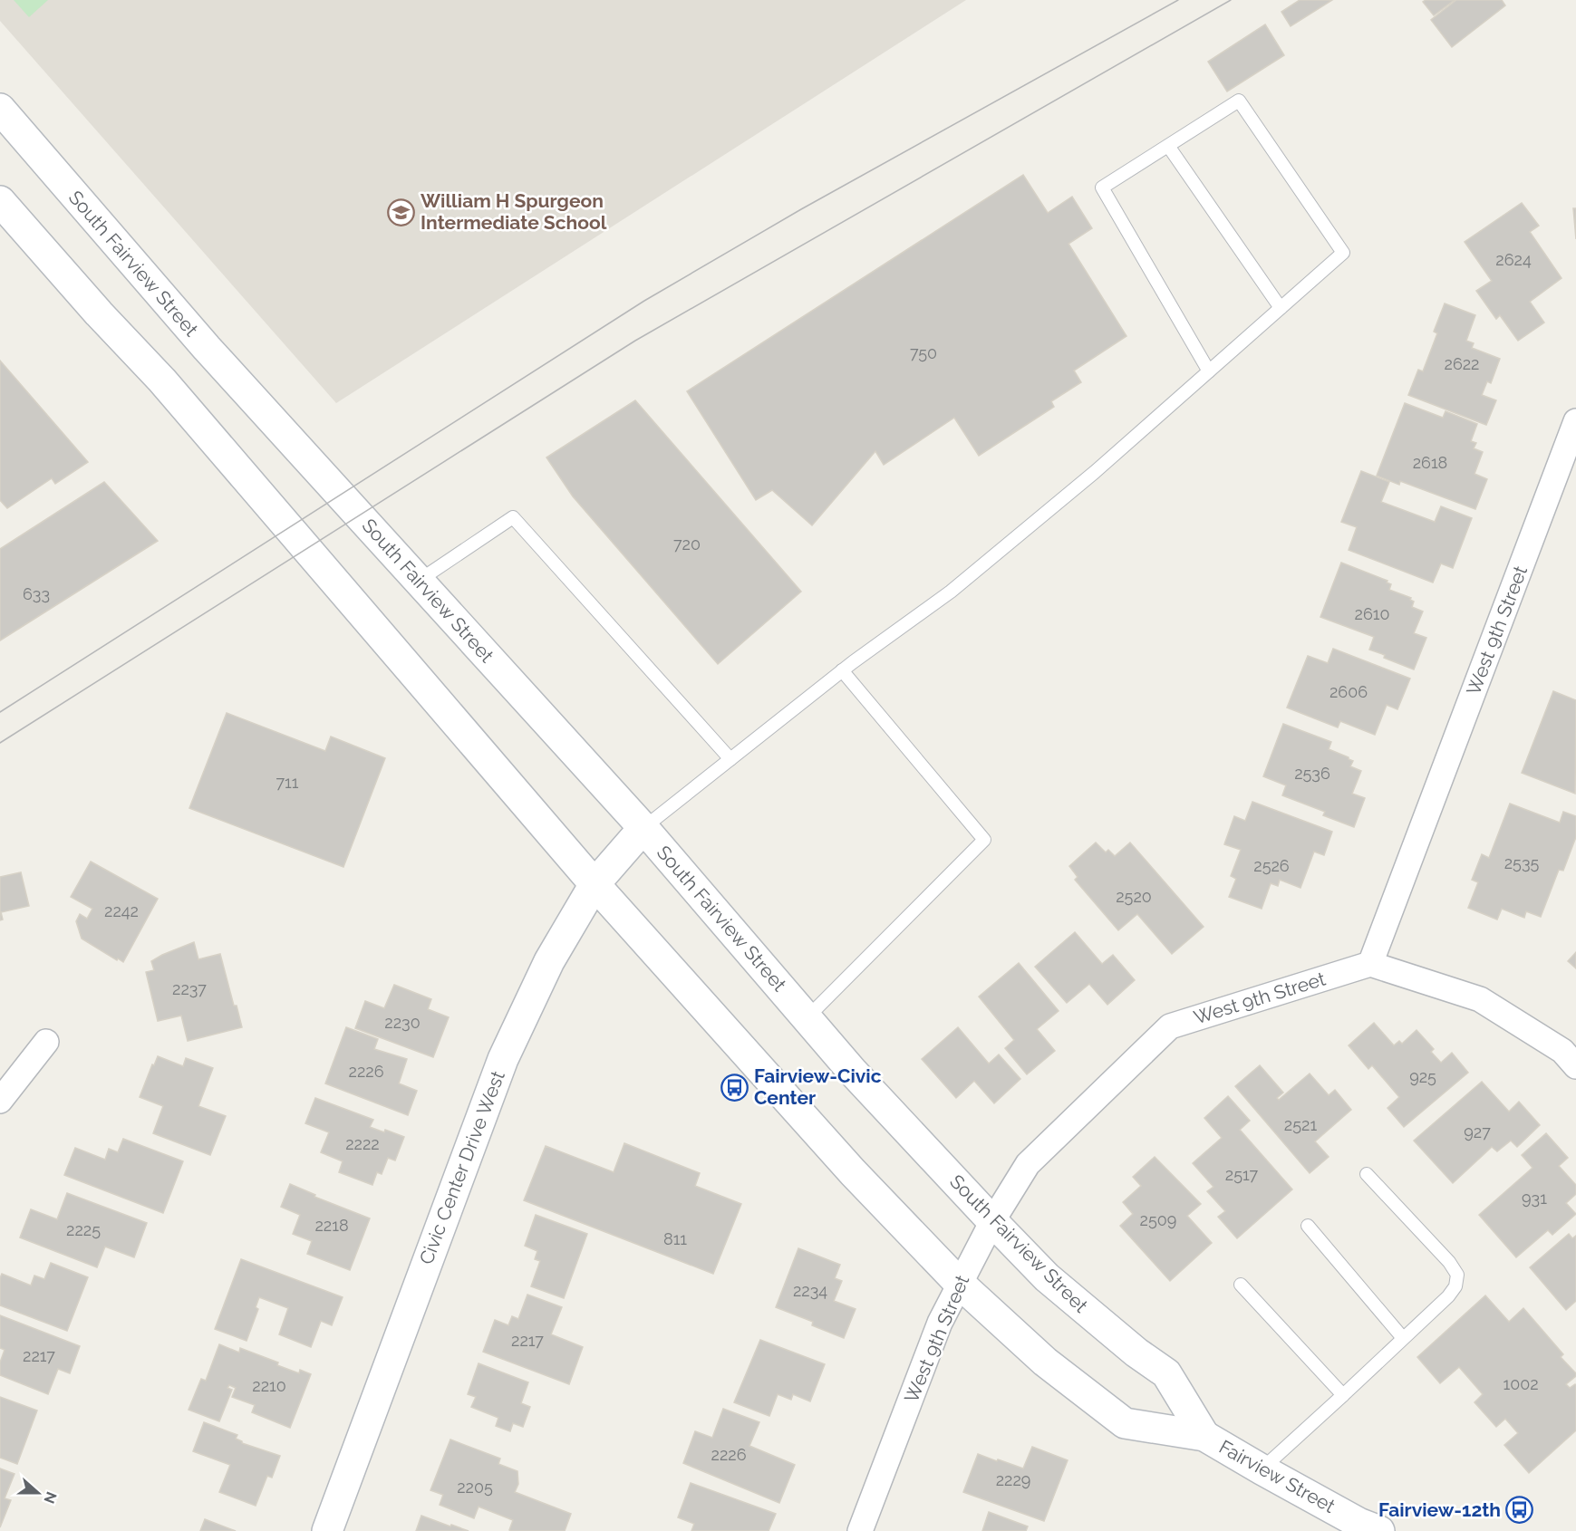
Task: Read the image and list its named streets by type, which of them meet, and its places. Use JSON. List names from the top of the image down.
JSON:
{
  "streets": {
    "main road": ["South Fairview Street", "Civic Center Drive West", "Fairview Street"],
    "street": ["West 9th Street"]
  },
  "crossings": [
    ["South Fairview Street", "West 9th Street"],
    ["South Fairview Street", "Civic Center Drive West"],
    ["South Fairview Street", "Fairview Street"]
  ],
  "places": {
    "school or university": ["William H Spurgeon Intermediate School"],
    "bus stop": ["Fairview-Civic Center", "Fairview-12th"]
  },
  "house_numbers": [
    "2624",
    "750",
    "2622",
    "2618",
    "720",
    "633",
    "2610",
    "2606",
    "2536",
    "711",
    "2535",
    "2526",
    "2520",
    "2242",
    "2237",
    "2230",
    "2226",
    "925",
    "2521",
    "927",
    "2222",
    "2517",
    "931",
    "2509",
    "2218",
    "2225",
    "811",
    "2234",
    "2217",
    "2217",
    "1002",
    "2210",
    "2226",
    "2229",
    "2205"
  ],
  "north": "right"
}
